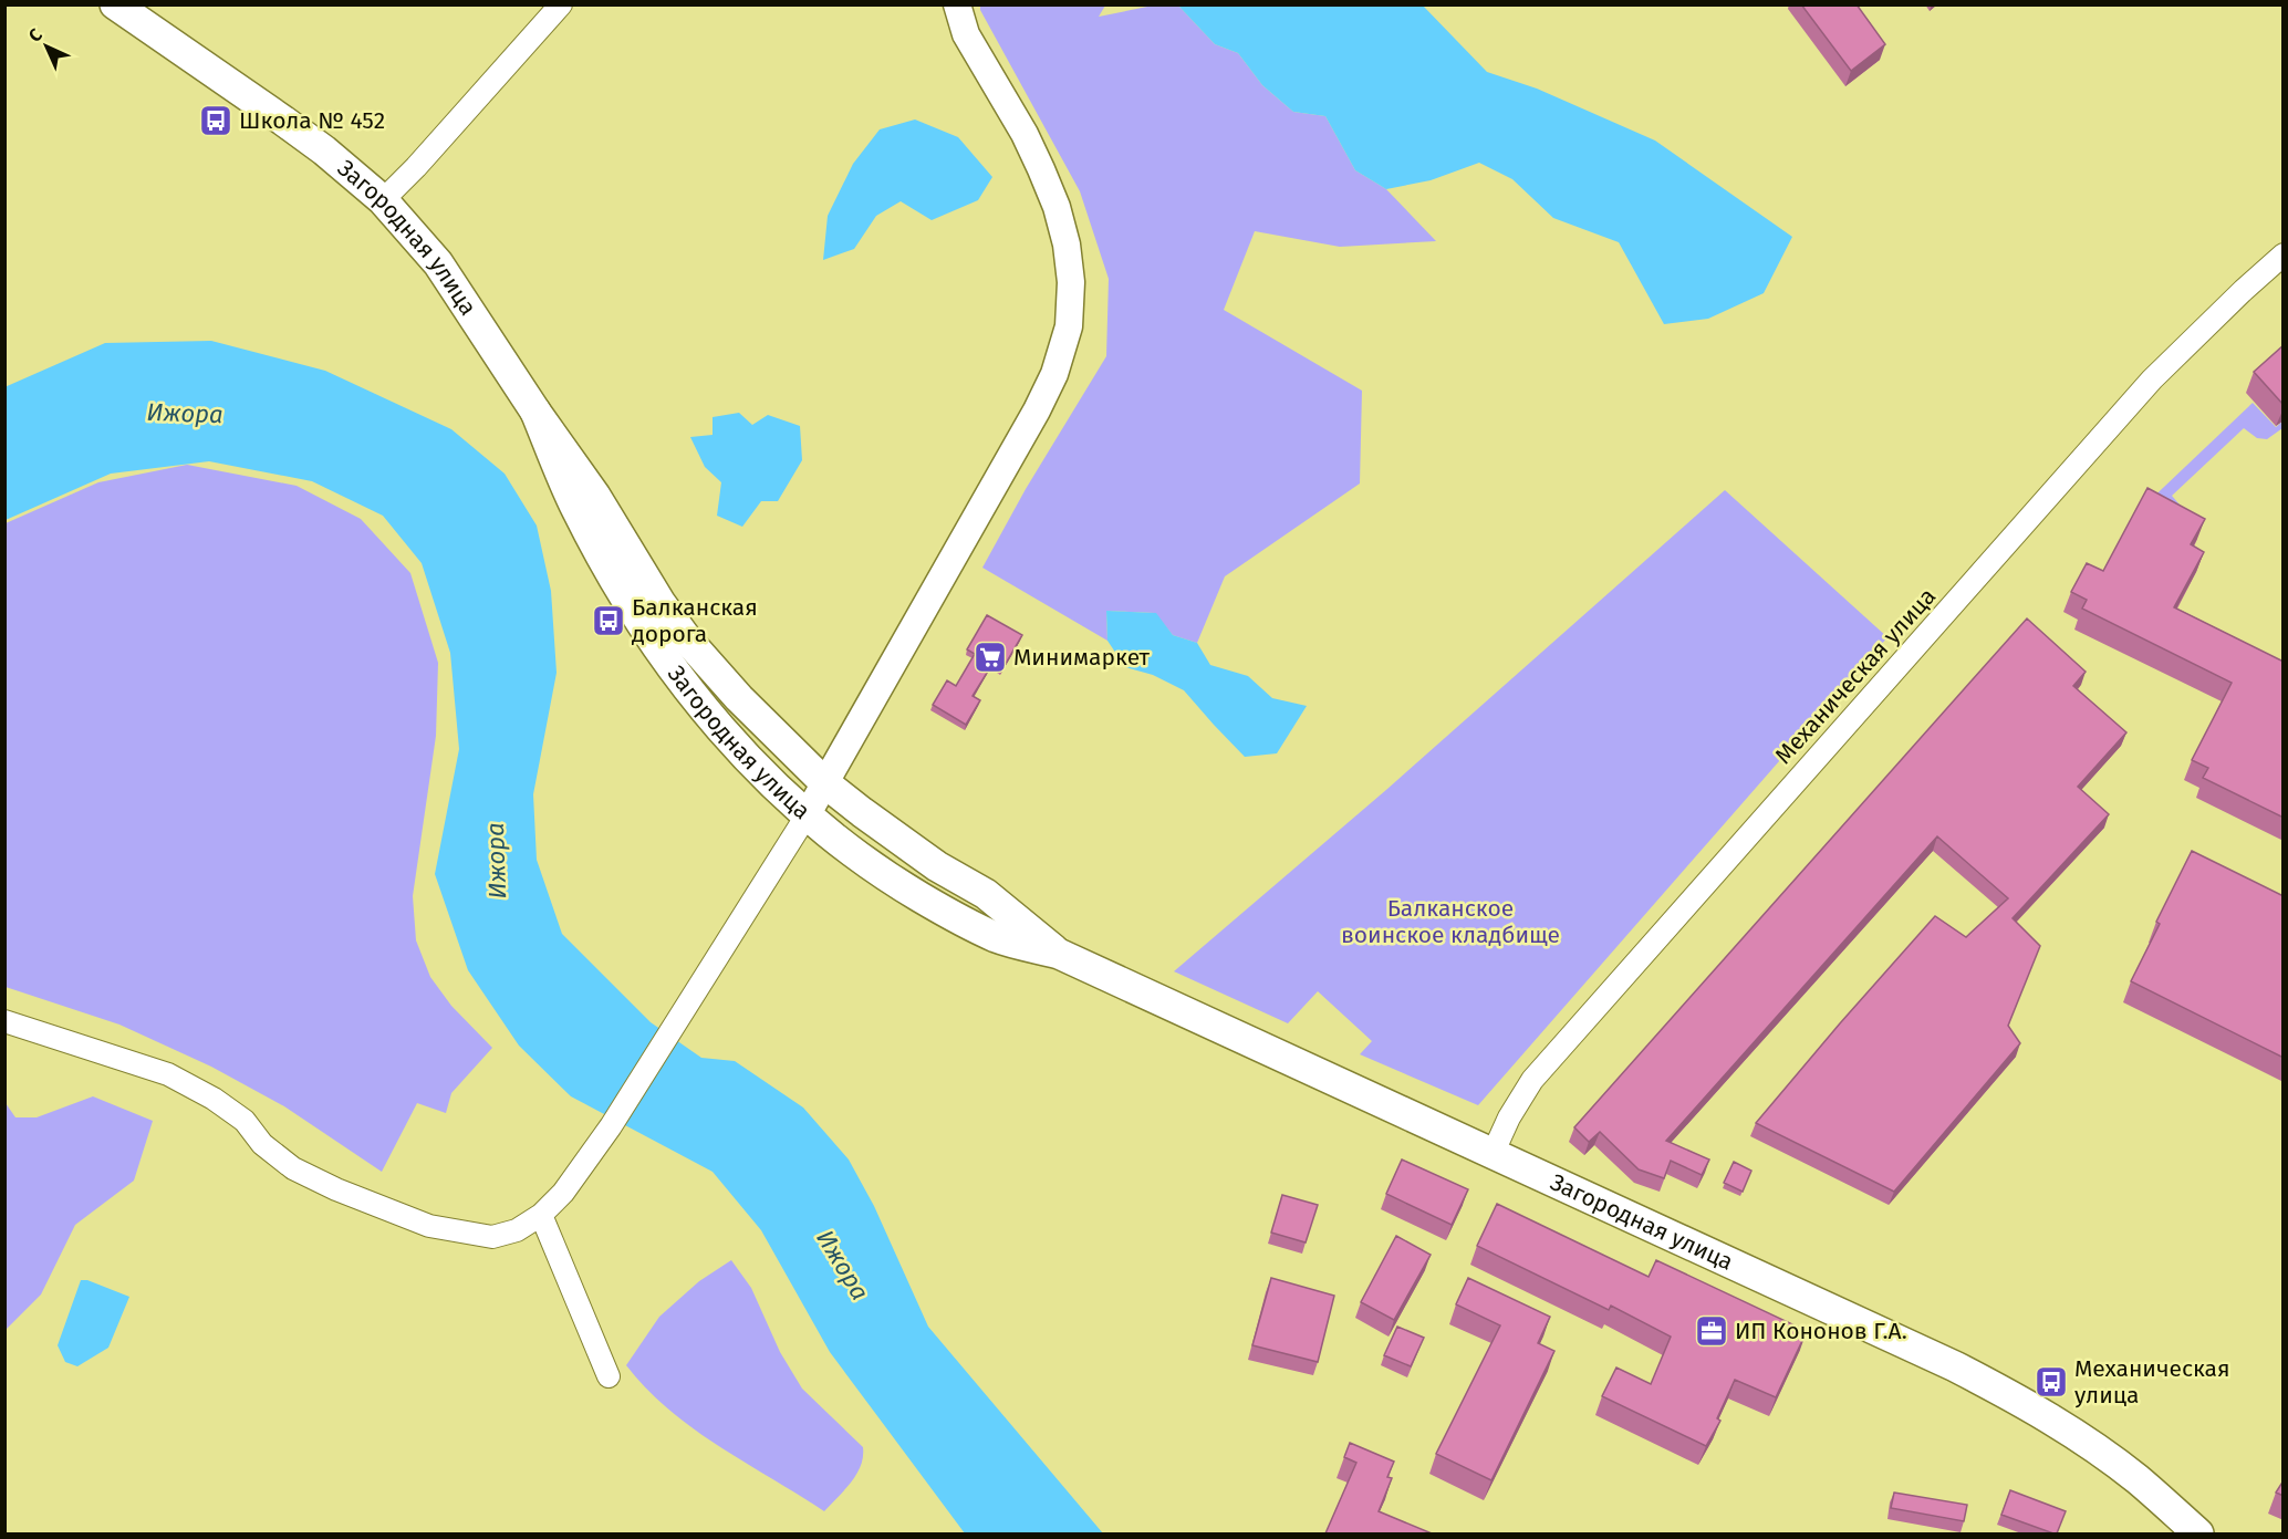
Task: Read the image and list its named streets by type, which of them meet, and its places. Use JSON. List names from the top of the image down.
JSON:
{
  "streets": {
    "main road": ["Загородная улица"],
    "street": ["Механическая улица"]
  },
  "crossings": [
    ["Загородная улица", "Механическая улица"]
  ],
  "water": ["Ижора"],
  "parks": ["Балканское воинское кладбище"],
  "places": {
    "bus stop": ["Школа № 452", "Балканская дорога", "Механическая улица"],
    "supermarket": ["Минимаркет"],
    "office": ["ИП Кононов Г.А."]
  },
  "north": "top left"
}
